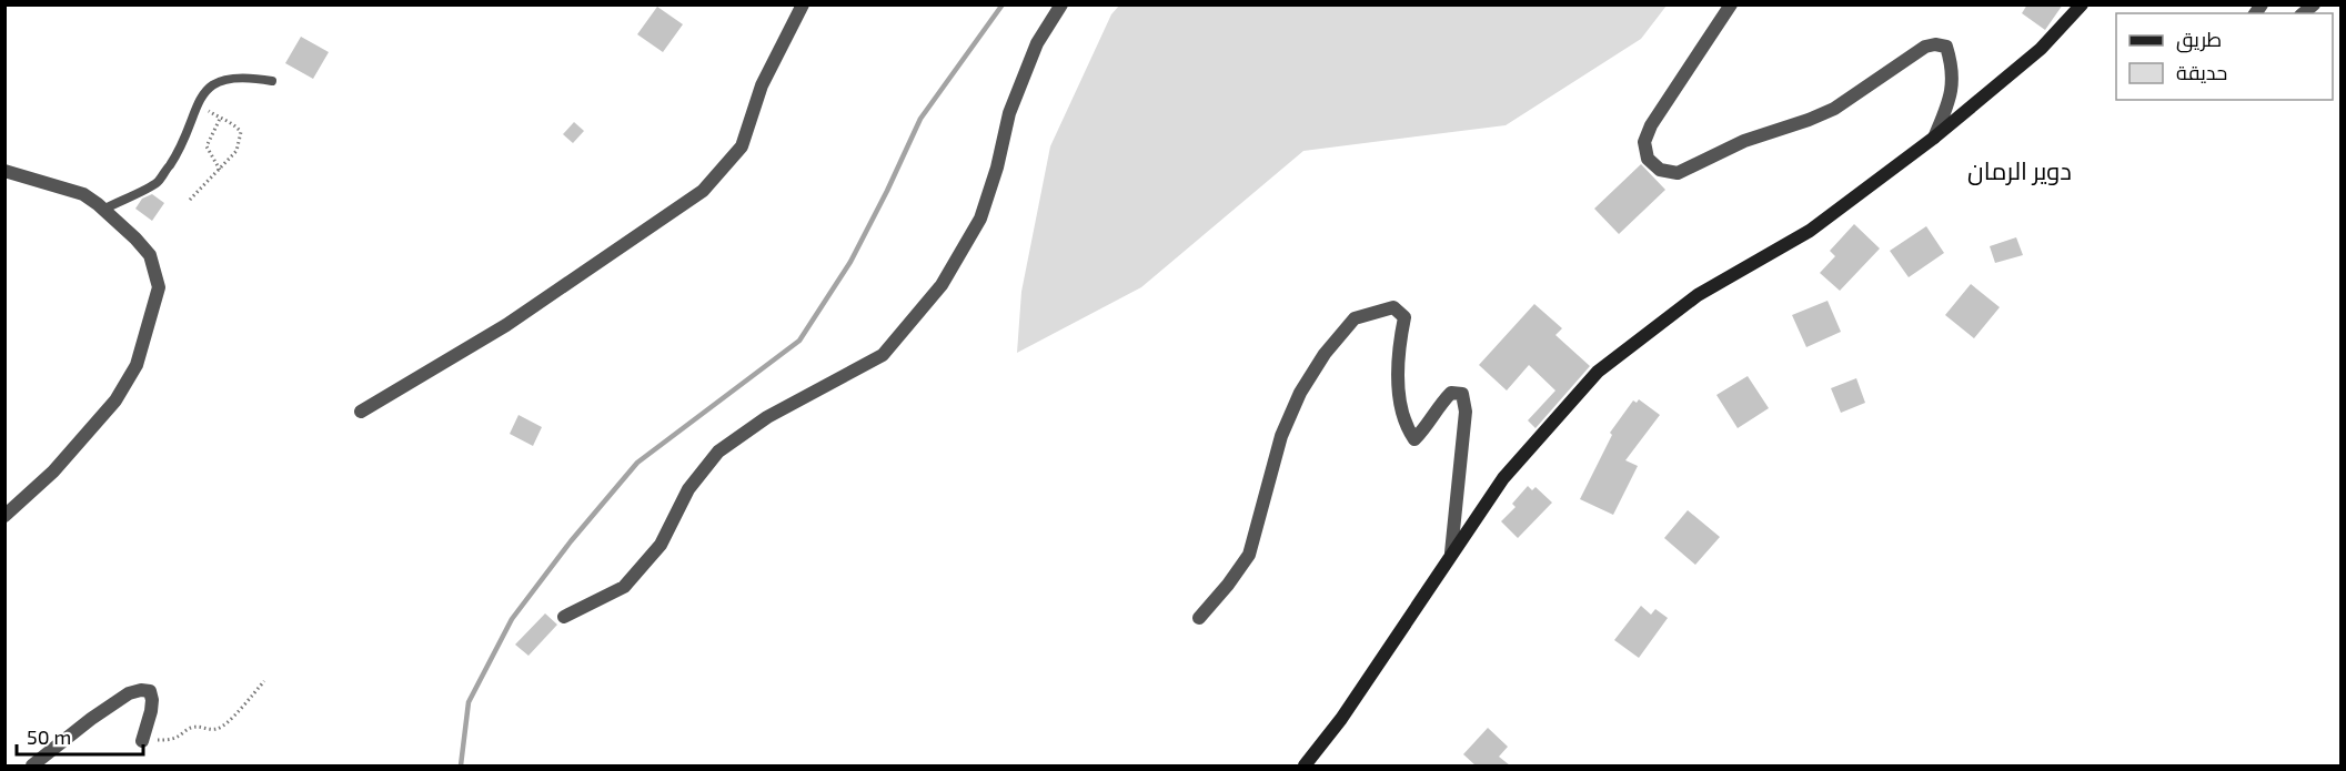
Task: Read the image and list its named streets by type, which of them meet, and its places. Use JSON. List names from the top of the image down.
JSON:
{
  "districts": ["دوير الرمان"],
  "legend": ["طريق", "حديقة"],
  "scale_bar": "50 m"
}
